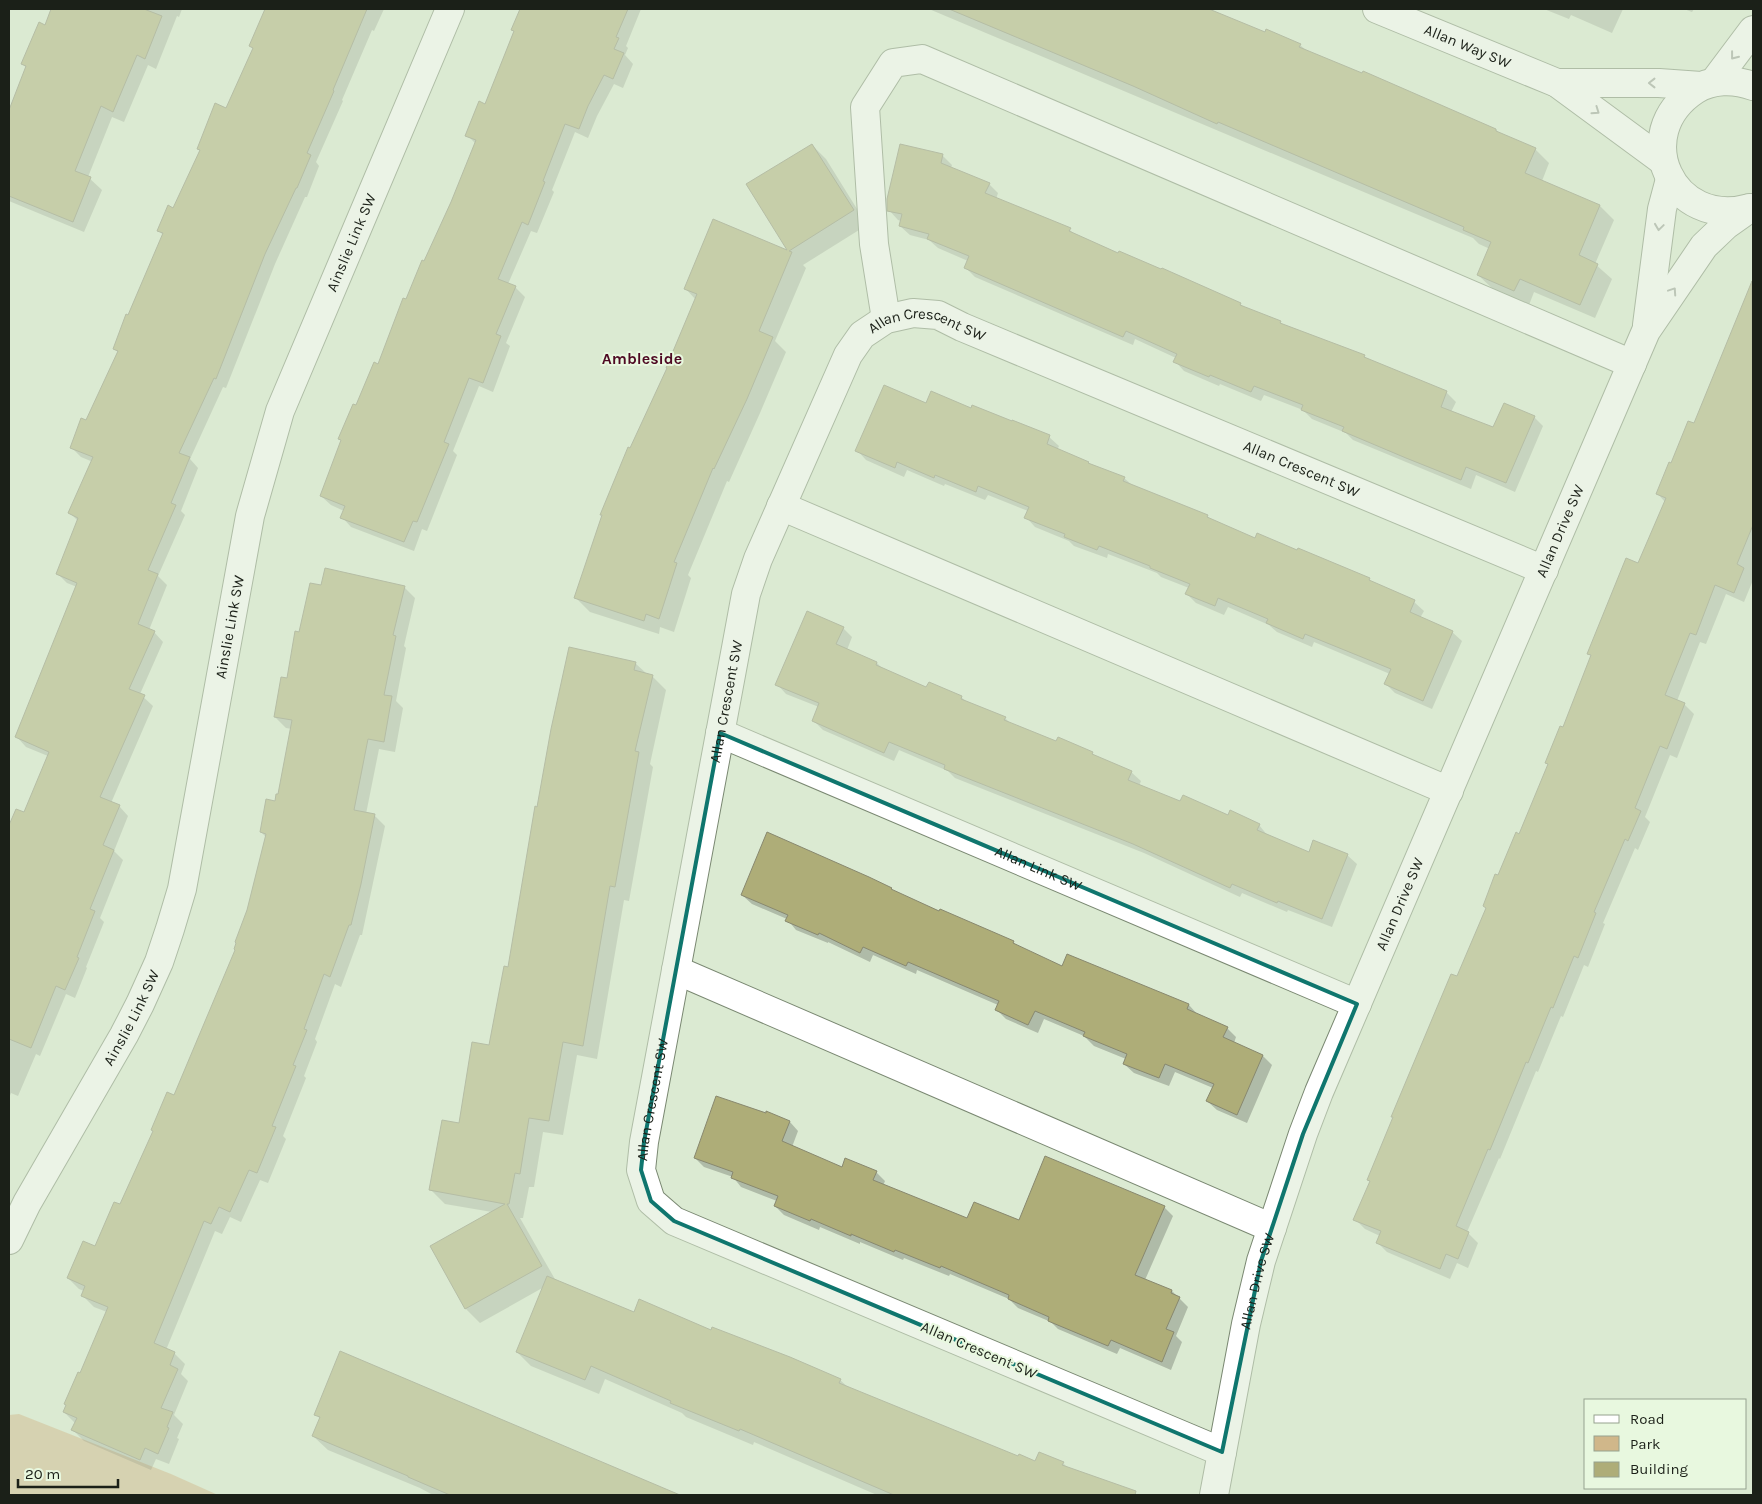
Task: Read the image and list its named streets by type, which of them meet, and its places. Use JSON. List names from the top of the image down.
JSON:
{
  "streets": {
    "street": [
      "Allan Way SW",
      "Ainslie Link SW",
      "Allan Crescent SW",
      "Allan Drive SW",
      "Allan Link SW"
    ]
  },
  "crossings": [
    ["Allan Way SW", "Allan Drive SW"],
    ["Allan Crescent SW", "Allan Drive SW"],
    ["Allan Crescent SW", "Allan Link SW"],
    ["Allan Drive SW", "Allan Link SW"]
  ],
  "districts": ["Ambleside"],
  "legend": ["Road", "Park", "Building"],
  "scale_bar": "20 m"
}
